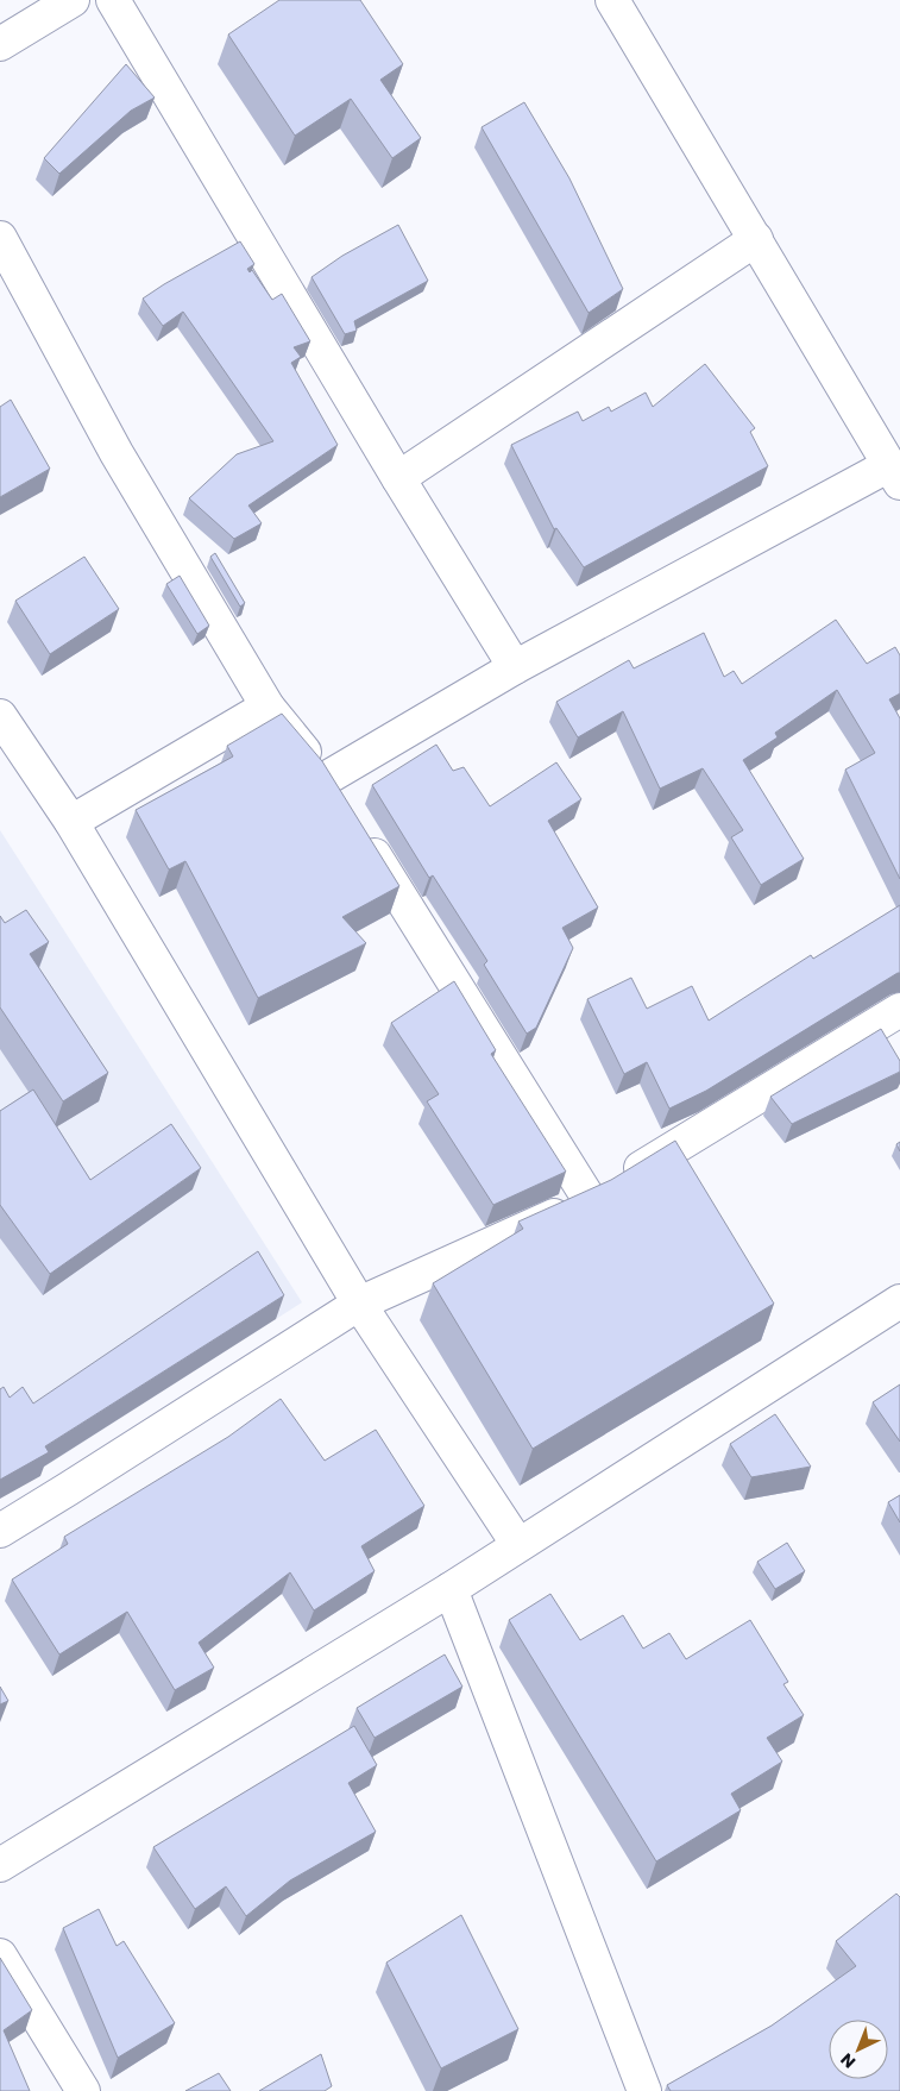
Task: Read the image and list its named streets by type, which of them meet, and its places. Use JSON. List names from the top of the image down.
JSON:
{
  "north": "bottom left"
}
